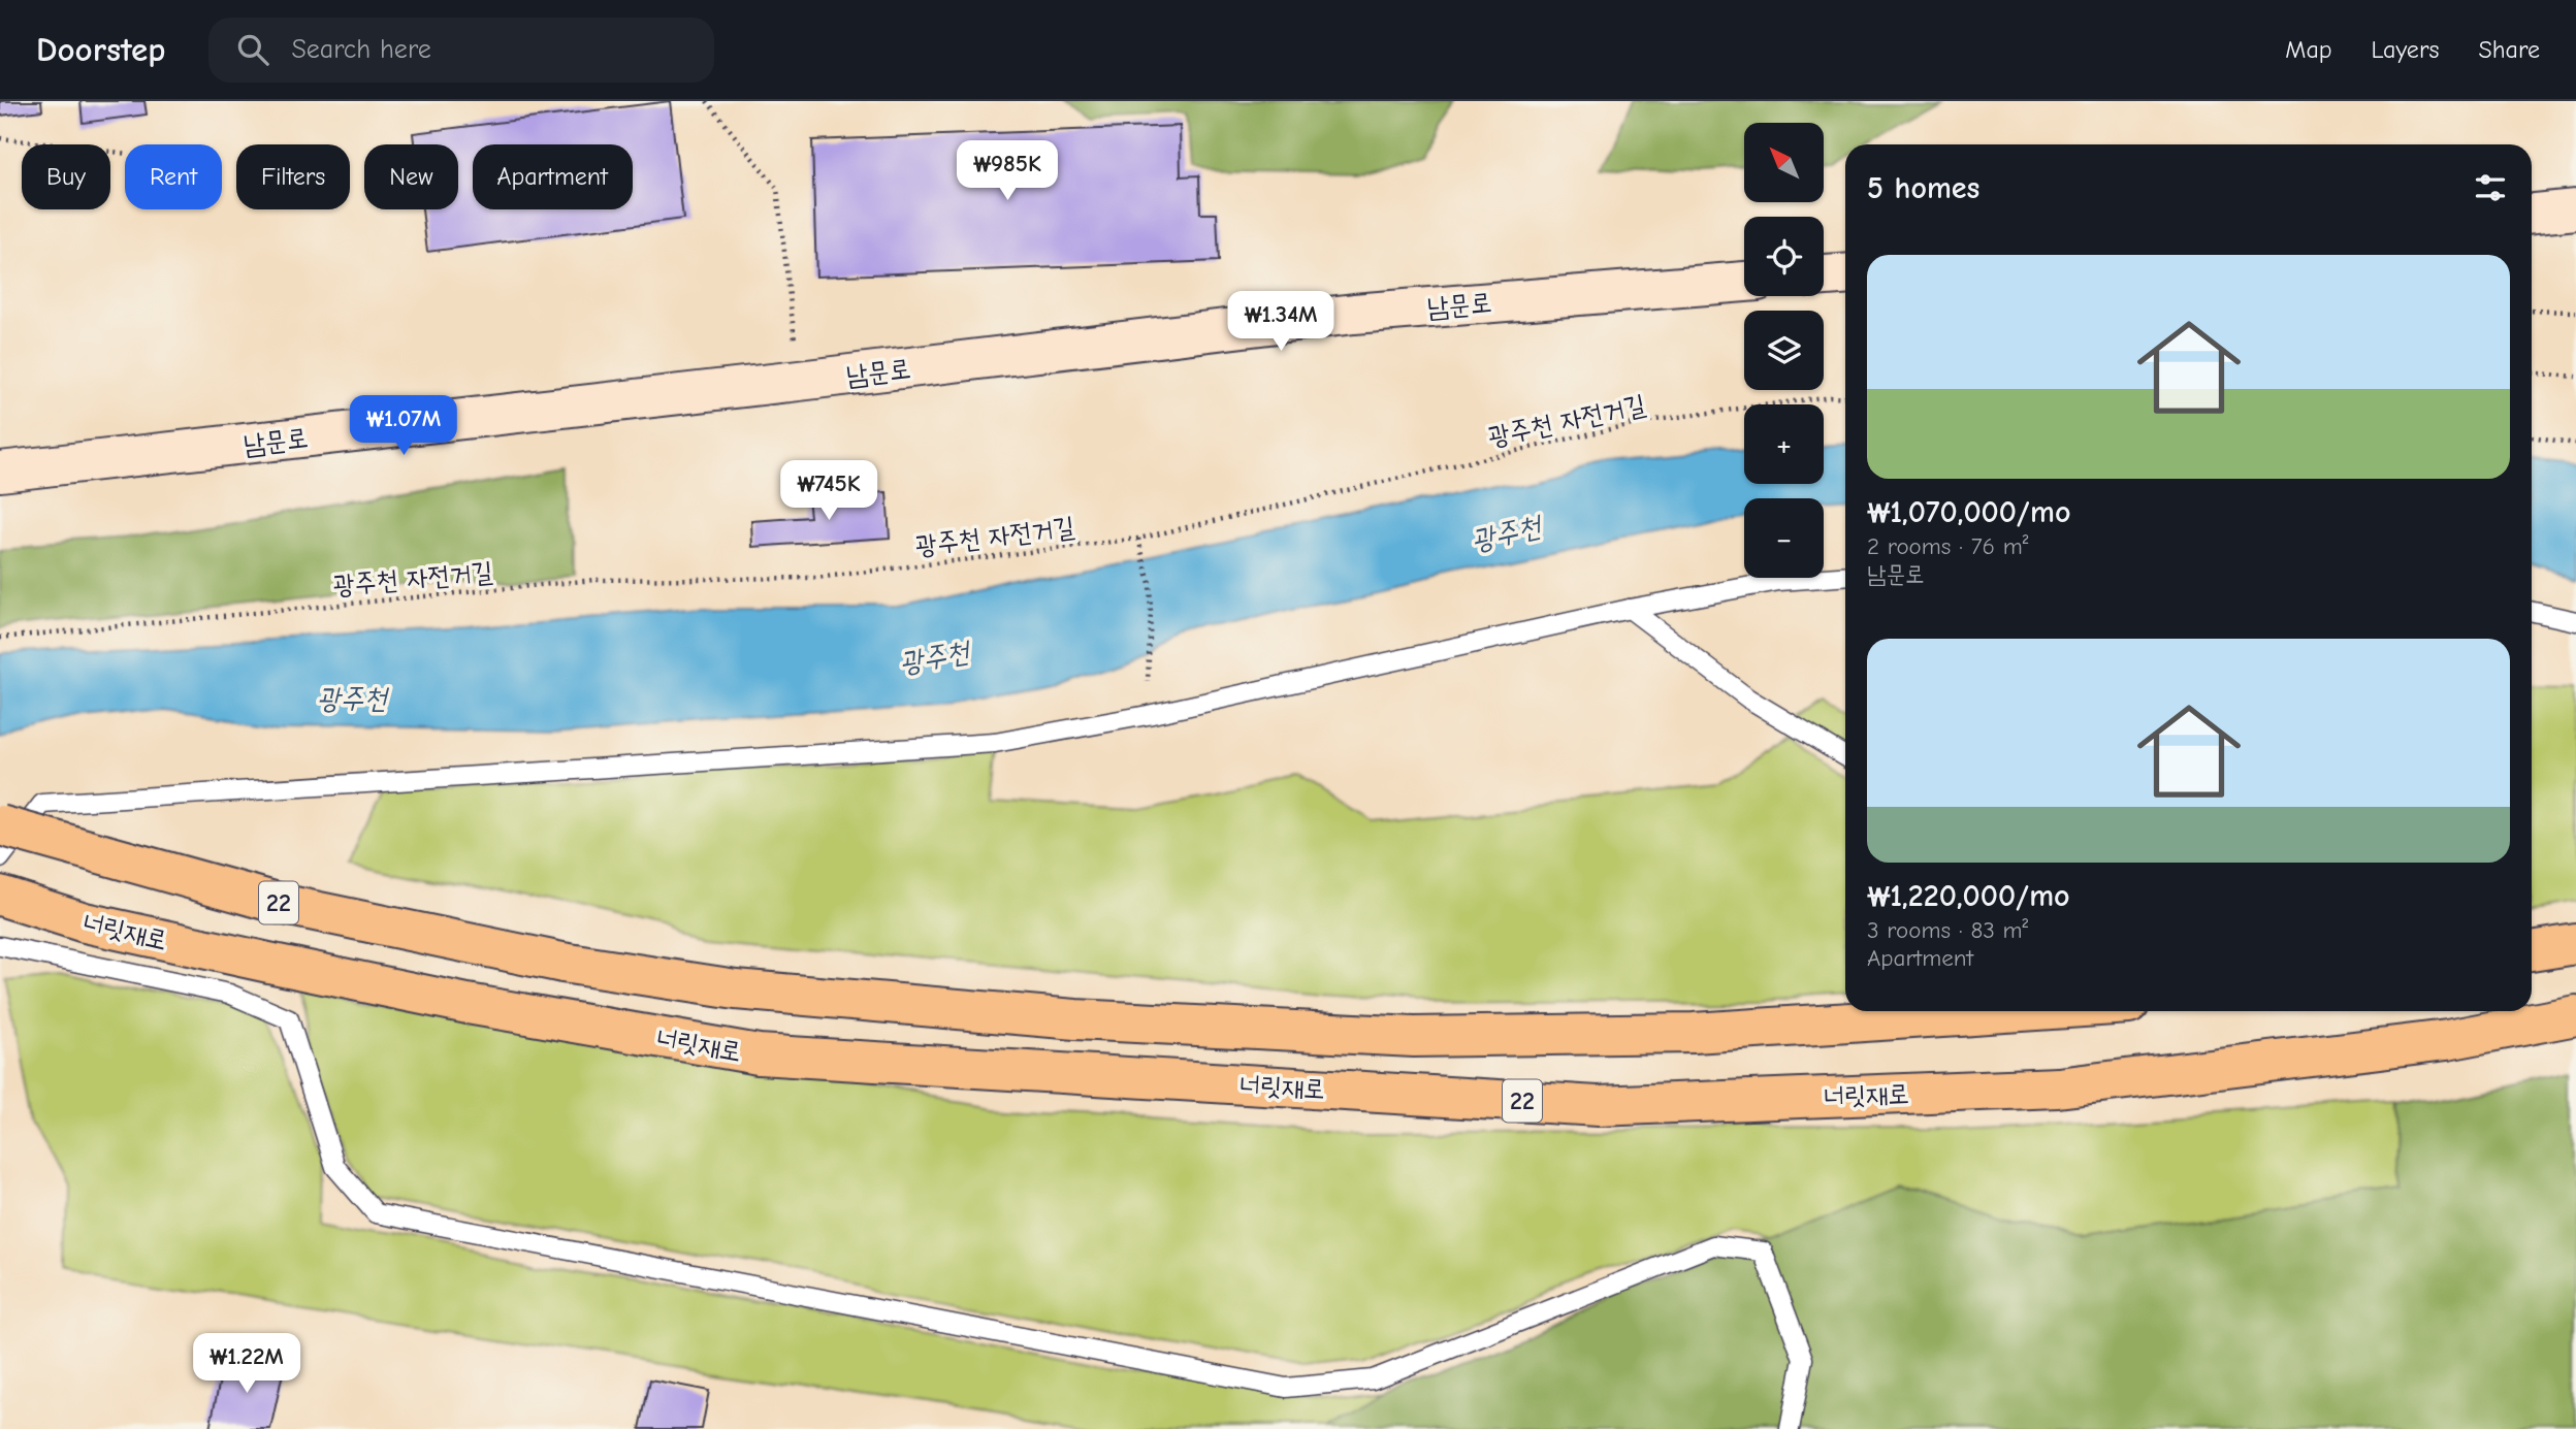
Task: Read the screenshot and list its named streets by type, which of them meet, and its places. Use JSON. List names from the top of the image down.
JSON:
{
  "streets": {
    "highway": ["22", "너릿재로"],
    "street": ["남문로"],
    "path": ["광주천 자전거길"]
  },
  "water": ["광주천"],
  "north": "top left",
  "page": {
    "header": "Doorstep",
    "search": "Search here",
    "nav": ["Map", "Layers", "Share"],
    "map_buttons": ["+", "−"],
    "price": [
      "₩985K",
      "₩1.34M",
      "₩1.07M",
      "₩745K",
      "₩1.22M"
    ],
    "chip": [
      "Buy",
      "Rent",
      "Filters",
      "New",
      "Apartment"
    ],
    "heading": "5 homes",
    "list": [
      {
        "name": "₩1,070,000/mo",
        "note": "2 rooms · 76 m² · 남문로"
      },
      {
        "name": "₩1,220,000/mo",
        "note": "3 rooms · 83 m² · Apartment"
      }
    ]
  }
}
